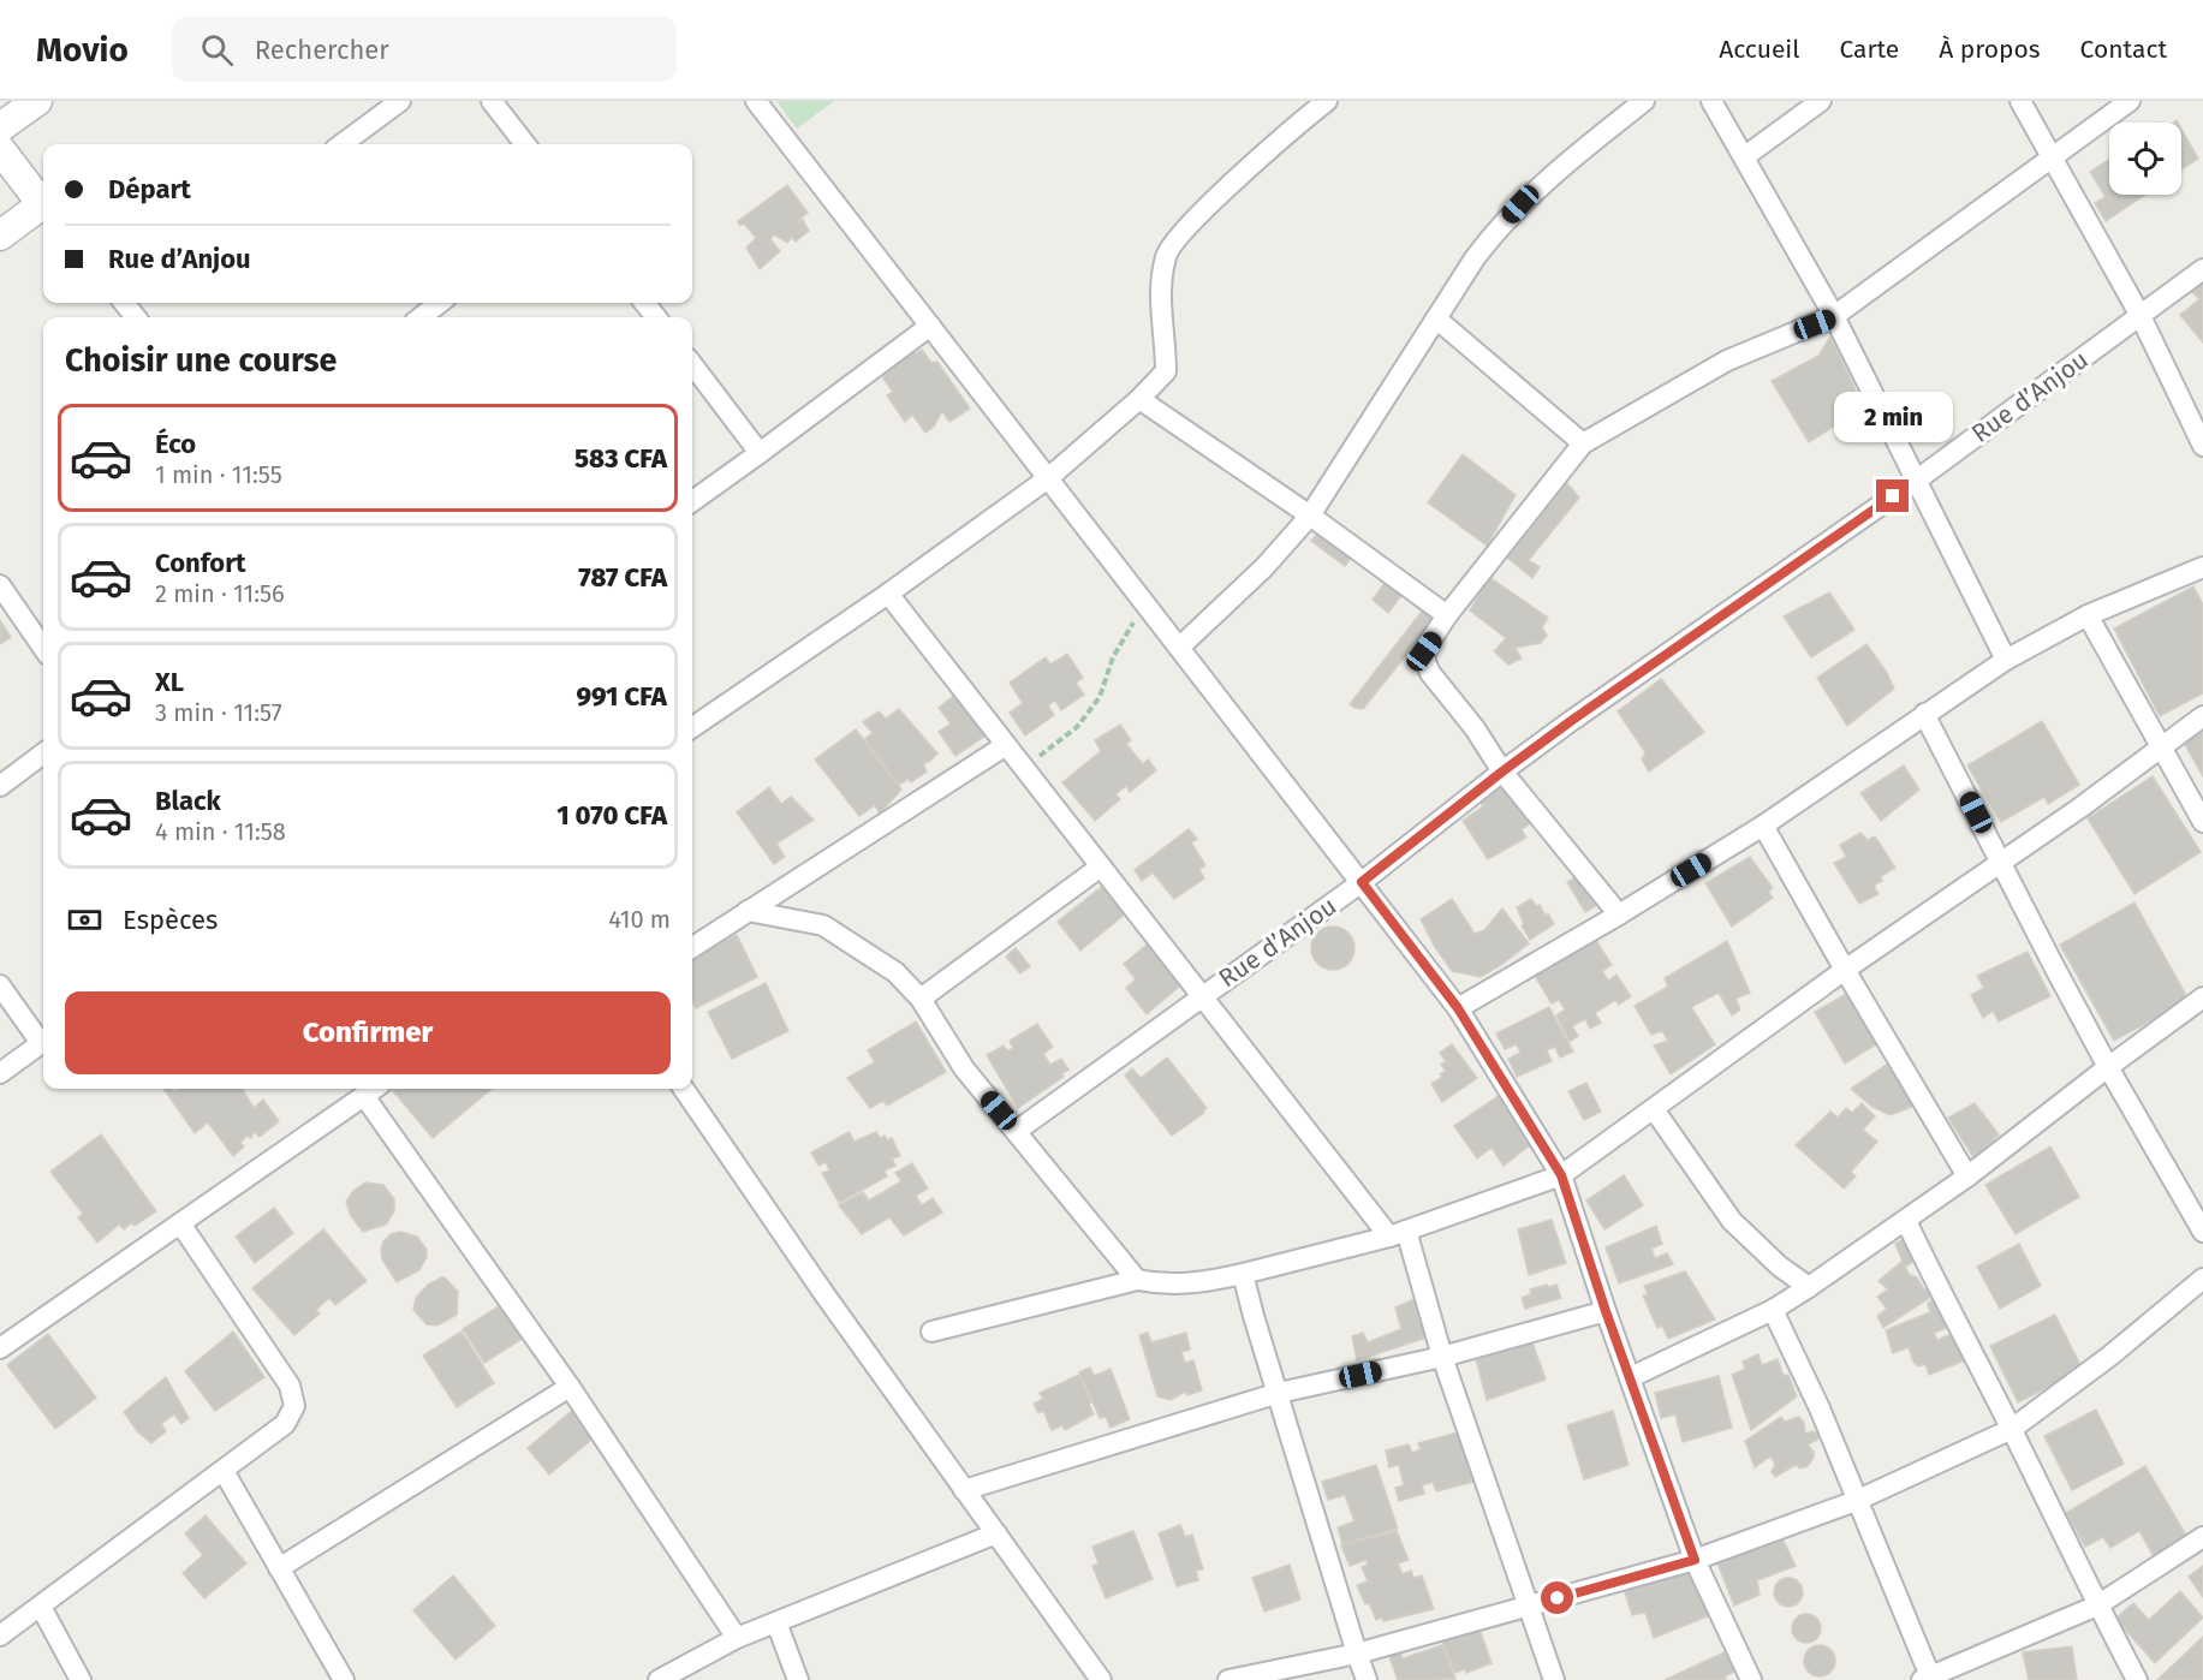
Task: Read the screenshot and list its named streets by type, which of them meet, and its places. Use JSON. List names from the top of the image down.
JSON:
{
  "streets": {
    "street": ["Rue d’Anjou"]
  },
  "page": {
    "header": "Movio",
    "search": "Rechercher",
    "nav": [
      "Accueil",
      "Carte",
      "À propos",
      "Contact"
    ],
    "banner": ["Départ", "Rue d’Anjou"],
    "heading": "Choisir une course",
    "bubble": "2 min",
    "list": [
      {
        "name": "Éco",
        "note": "1 min · 11:55",
        "value": "583 CFA"
      },
      {
        "name": "Confort",
        "note": "2 min · 11:56",
        "value": "787 CFA"
      },
      {
        "name": "XL",
        "note": "3 min · 11:57",
        "value": "991 CFA"
      },
      {
        "name": "Black",
        "note": "4 min · 11:58",
        "value": "1 070 CFA"
      }
    ],
    "pay": ["Espèces", "410 m"],
    "buttons": "Confirmer"
  }
}
